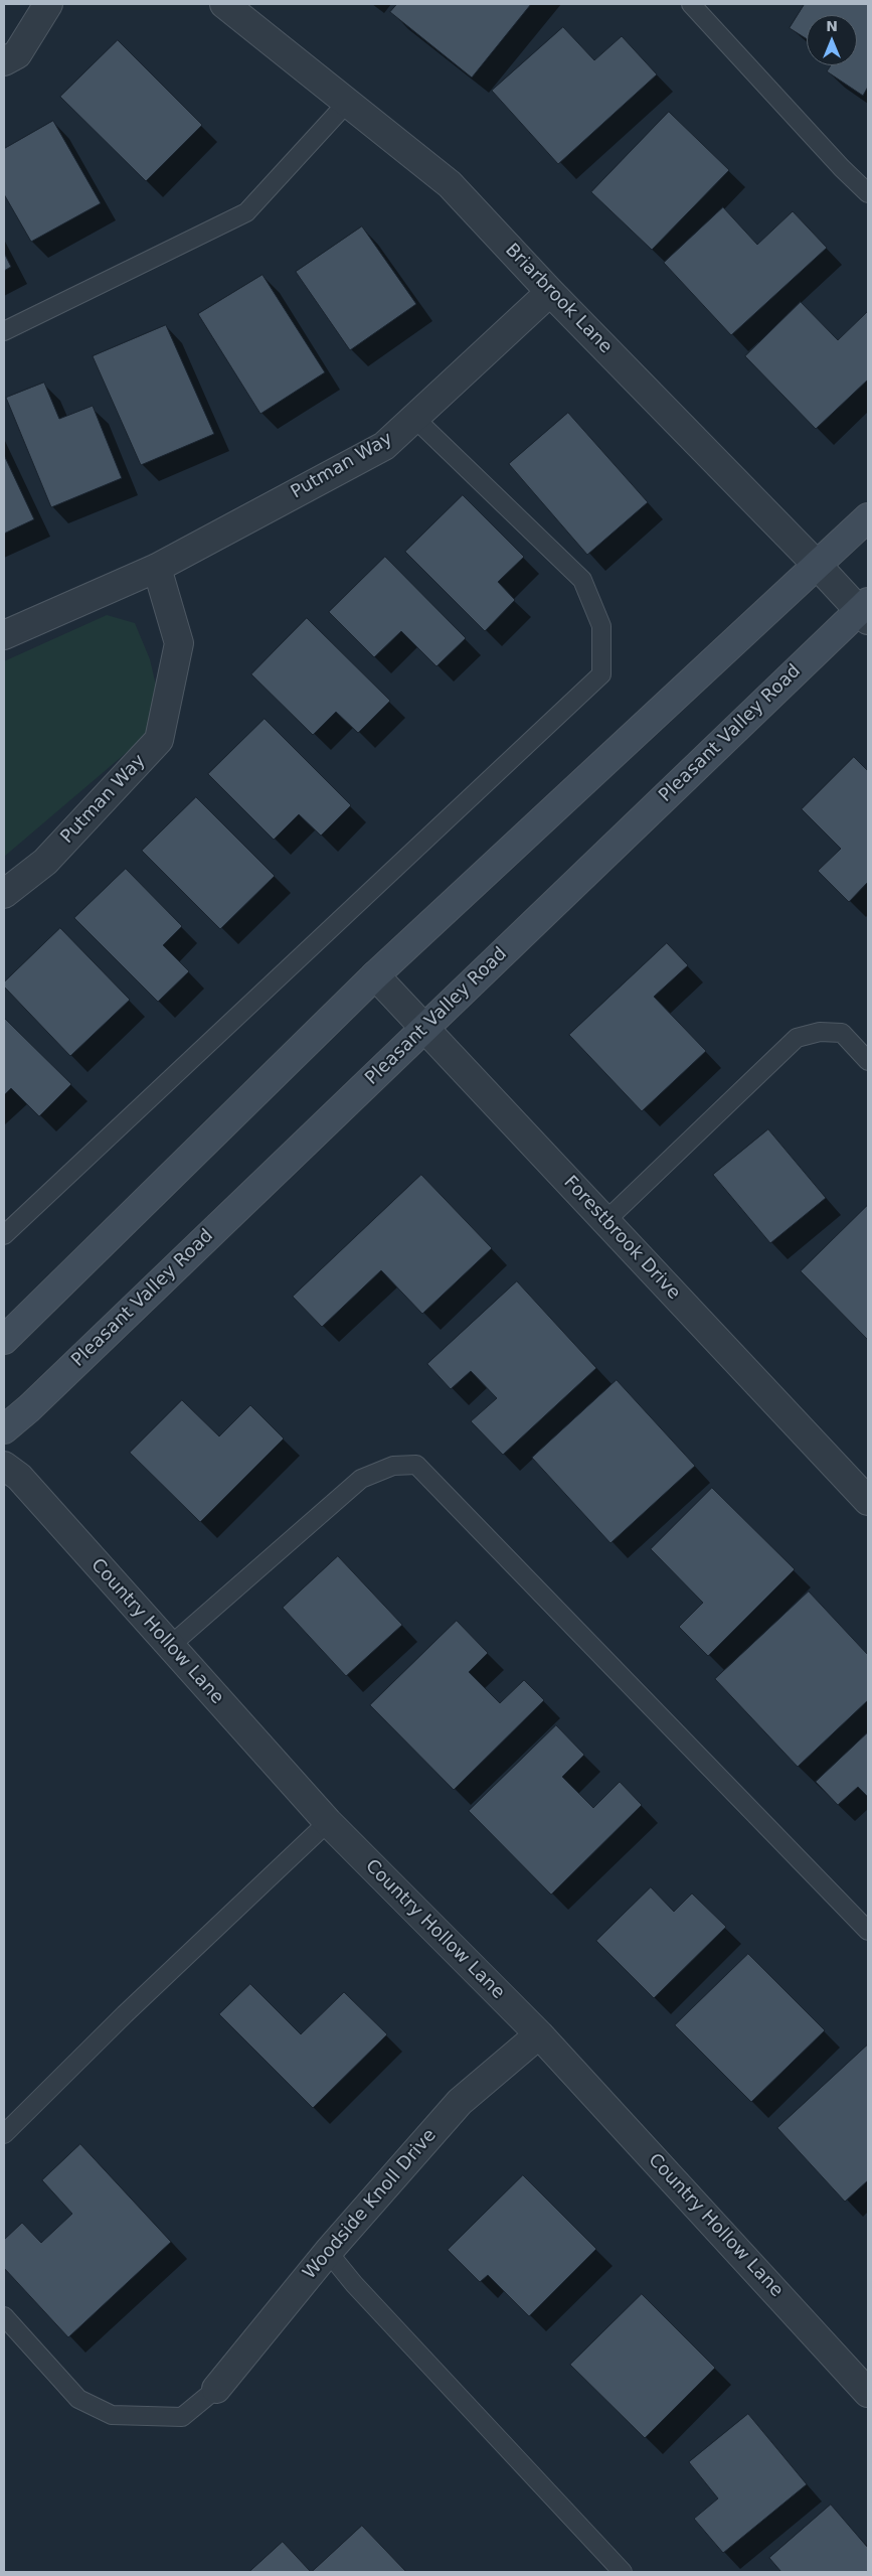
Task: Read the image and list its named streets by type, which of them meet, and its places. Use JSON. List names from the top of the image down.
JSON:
{
  "streets": {
    "main road": ["Pleasant Valley Road"],
    "street": [
      "Briarbrook Lane",
      "Putman Way",
      "Forestbrook Drive",
      "Country Hollow Lane",
      "Woodside Knoll Drive"
    ]
  },
  "crossings": [
    ["Briarbrook Lane", "Putman Way"],
    ["Briarbrook Lane", "Pleasant Valley Road"],
    ["Pleasant Valley Road", "Forestbrook Drive"],
    ["Country Hollow Lane", "Woodside Knoll Drive"]
  ],
  "north": "top"
}
